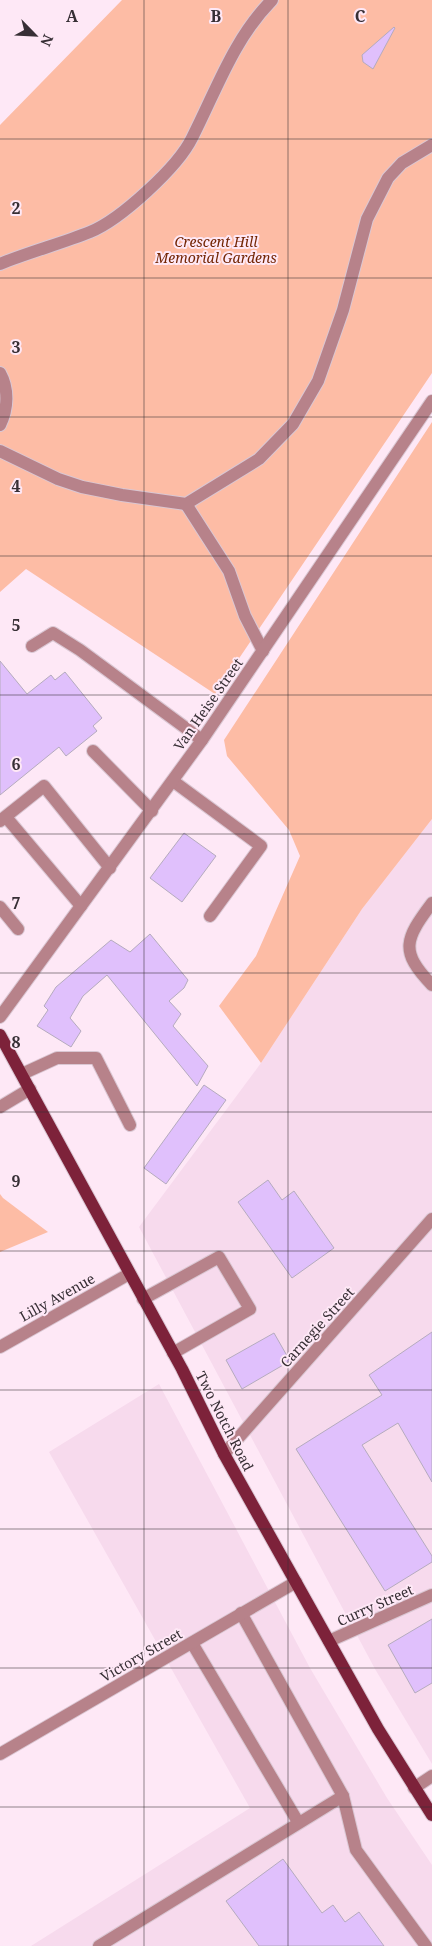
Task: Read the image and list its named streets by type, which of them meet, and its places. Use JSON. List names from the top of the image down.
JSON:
{
  "streets": {
    "main road": ["Two Notch Road"],
    "street": [
      "Van Heise Street",
      "Lilly Avenue",
      "Carnegie Street",
      "Curry Street",
      "Victory Street"
    ]
  },
  "crossings": [
    ["Lilly Avenue", "Two Notch Road"],
    ["Carnegie Street", "Two Notch Road"],
    ["Two Notch Road", "Curry Street"],
    ["Two Notch Road", "Victory Street"]
  ],
  "parks": ["Crescent Hill Memorial Gardens"],
  "north": "bottom right",
  "grid": {
    "columns": ["A", "B", "C"],
    "rows": [
      "2",
      "3",
      "4",
      "5",
      "6",
      "7",
      "8",
      "9"
    ]
  }
}
